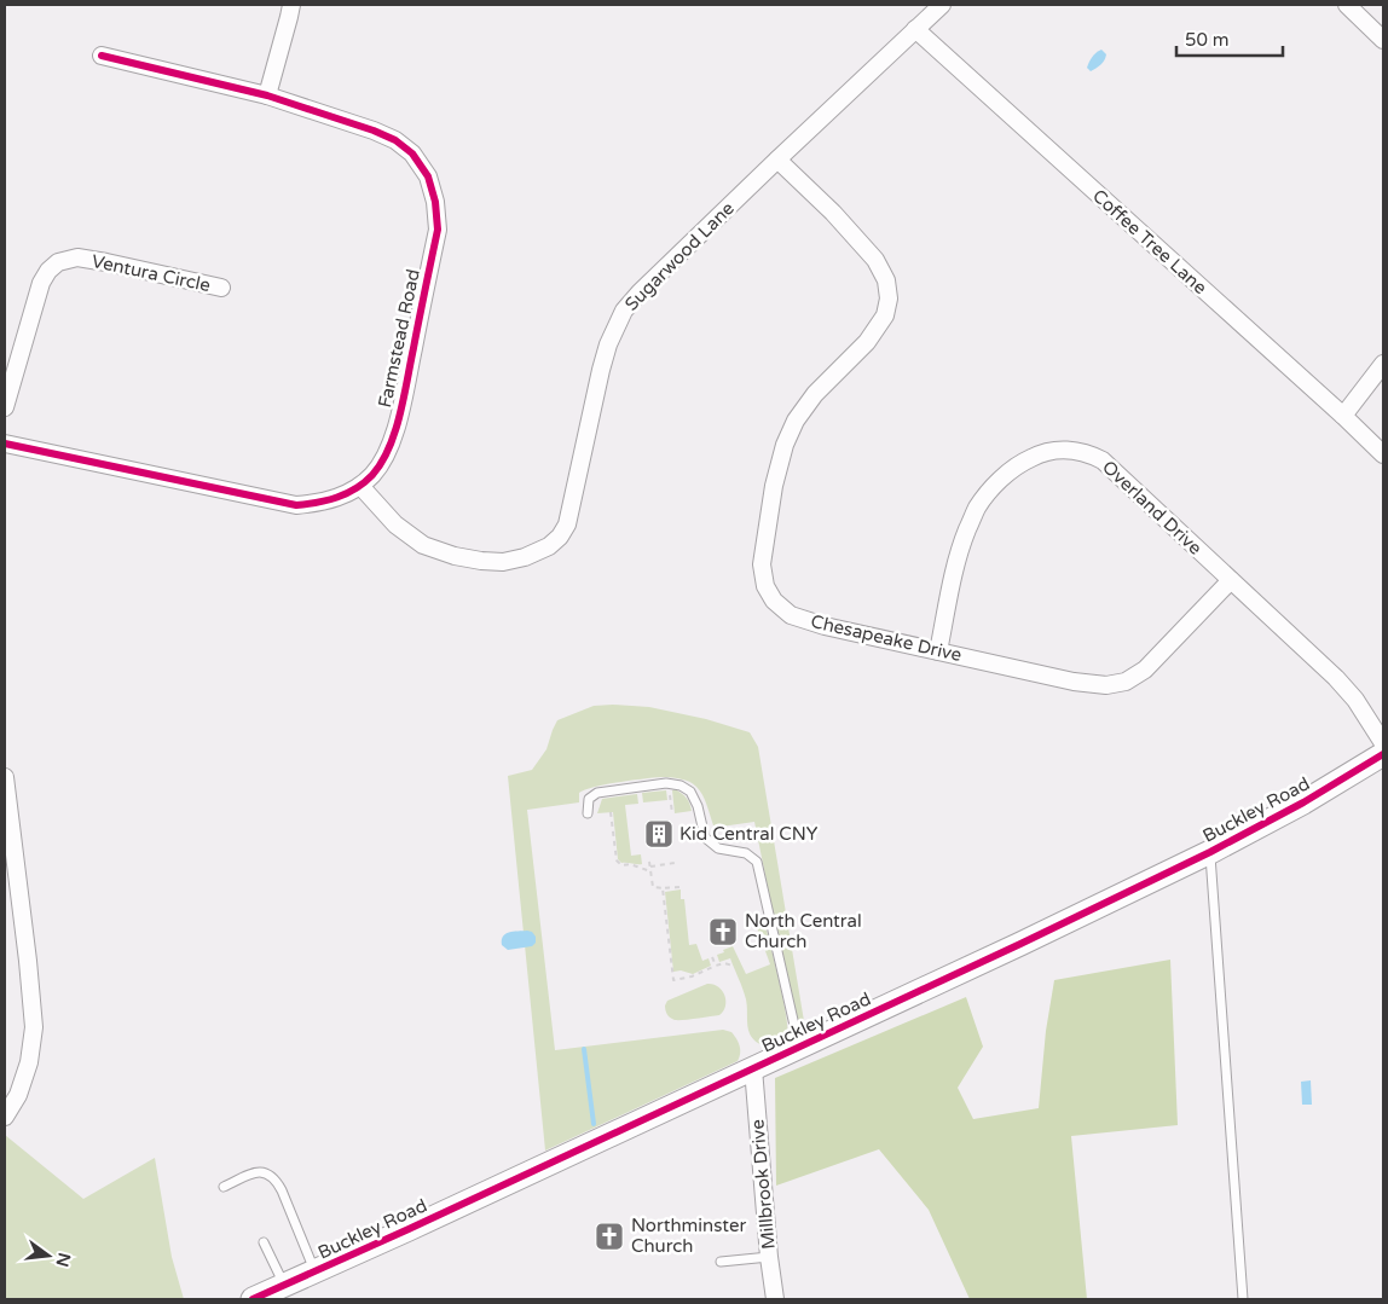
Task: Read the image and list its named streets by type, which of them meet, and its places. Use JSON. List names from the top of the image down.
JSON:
{
  "streets": {
    "street": [
      "Coffee Tree Lane",
      "Sugarwood Lane",
      "Ventura Circle",
      "Farmstead Road",
      "Overland Drive",
      "Chesapeake Drive",
      "Buckley Road",
      "Millbrook Drive"
    ]
  },
  "crossings": [
    ["Coffee Tree Lane", "Sugarwood Lane"],
    ["Sugarwood Lane", "Farmstead Road"],
    ["Sugarwood Lane", "Chesapeake Drive"],
    ["Overland Drive", "Chesapeake Drive"],
    ["Buckley Road", "Millbrook Drive"]
  ],
  "places": {
    "building": ["Kid Central CNY"],
    "church": ["North Central Church", "Northminster Church"]
  },
  "scale_bar": "50 m",
  "north": "right"
}
